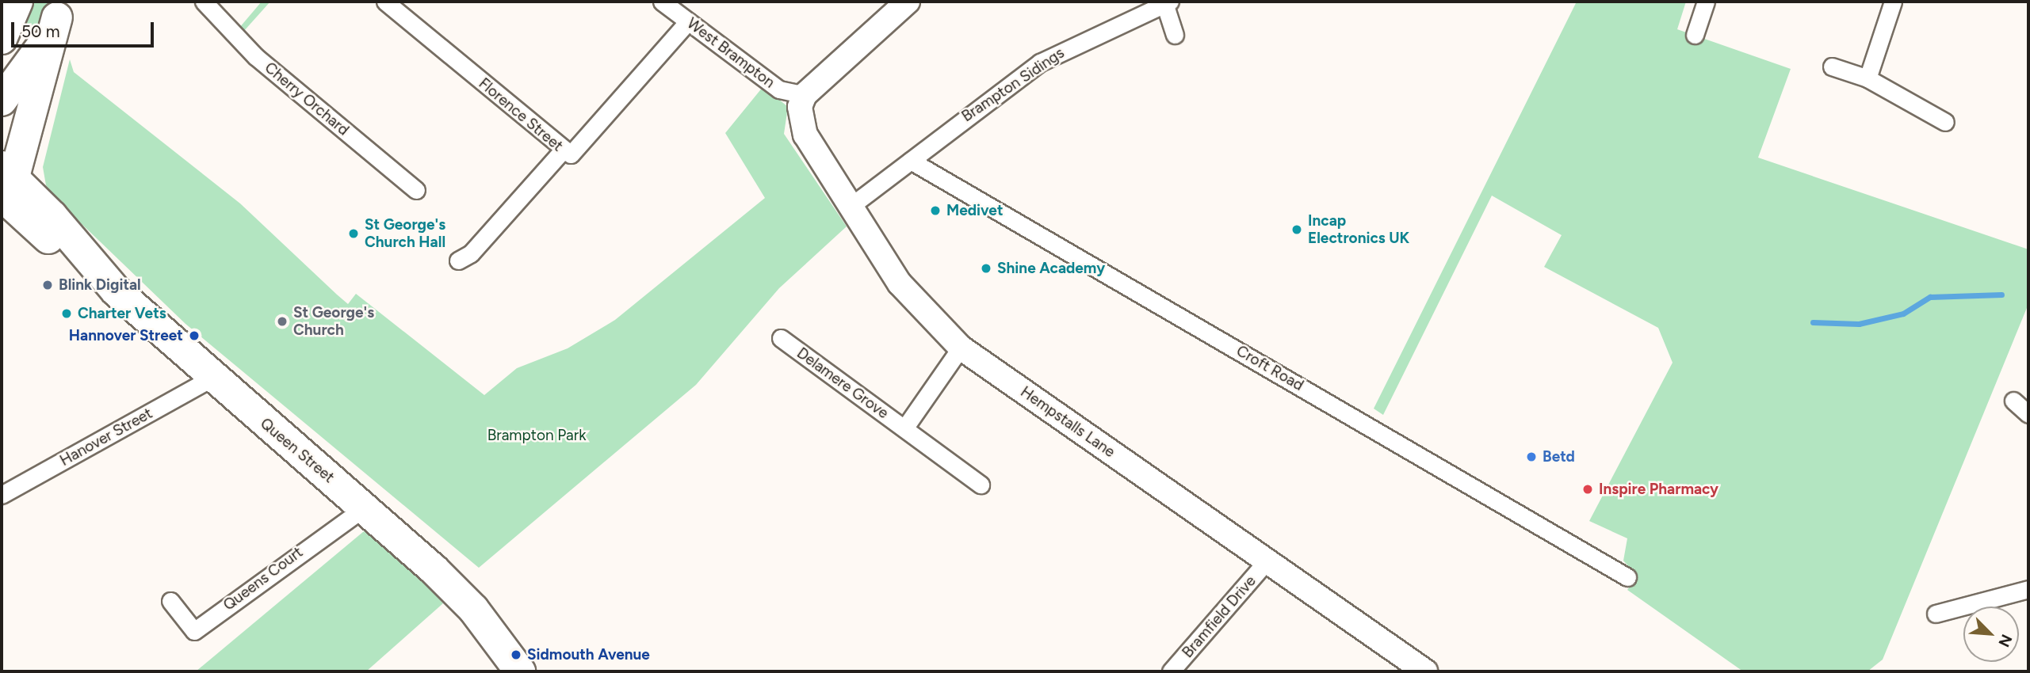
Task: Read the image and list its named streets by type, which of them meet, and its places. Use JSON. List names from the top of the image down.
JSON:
{
  "streets": {
    "highway": ["Queen Street"],
    "street": [
      "West Brampton",
      "Brampton Sidings",
      "Cherry Orchard",
      "Florence Street",
      "Croft Road",
      "Delamere Grove",
      "Hempstalls Lane",
      "Hanover Street",
      "Queens Court",
      "Bramfield Drive"
    ]
  },
  "crossings": [
    ["West Brampton", "Florence Street"],
    ["West Brampton", "Hempstalls Lane"],
    ["Brampton Sidings", "Croft Road"],
    ["Brampton Sidings", "Hempstalls Lane"],
    ["Delamere Grove", "Hempstalls Lane"],
    ["Hempstalls Lane", "Bramfield Drive"],
    ["Hanover Street", "Queen Street"],
    ["Queen Street", "Queens Court"]
  ],
  "parks": ["Brampton Park"],
  "places": [
    "Medivet",
    "Incap Electronics UK",
    "St George's Church Hall",
    "Shine Academy",
    "Blink Digital",
    "Charter Vets",
    "St George's Church",
    "Hannover Street",
    "Betd",
    "Inspire Pharmacy",
    "Sidmouth Avenue"
  ],
  "scale_bar": "50 m",
  "north": "bottom right"
}
